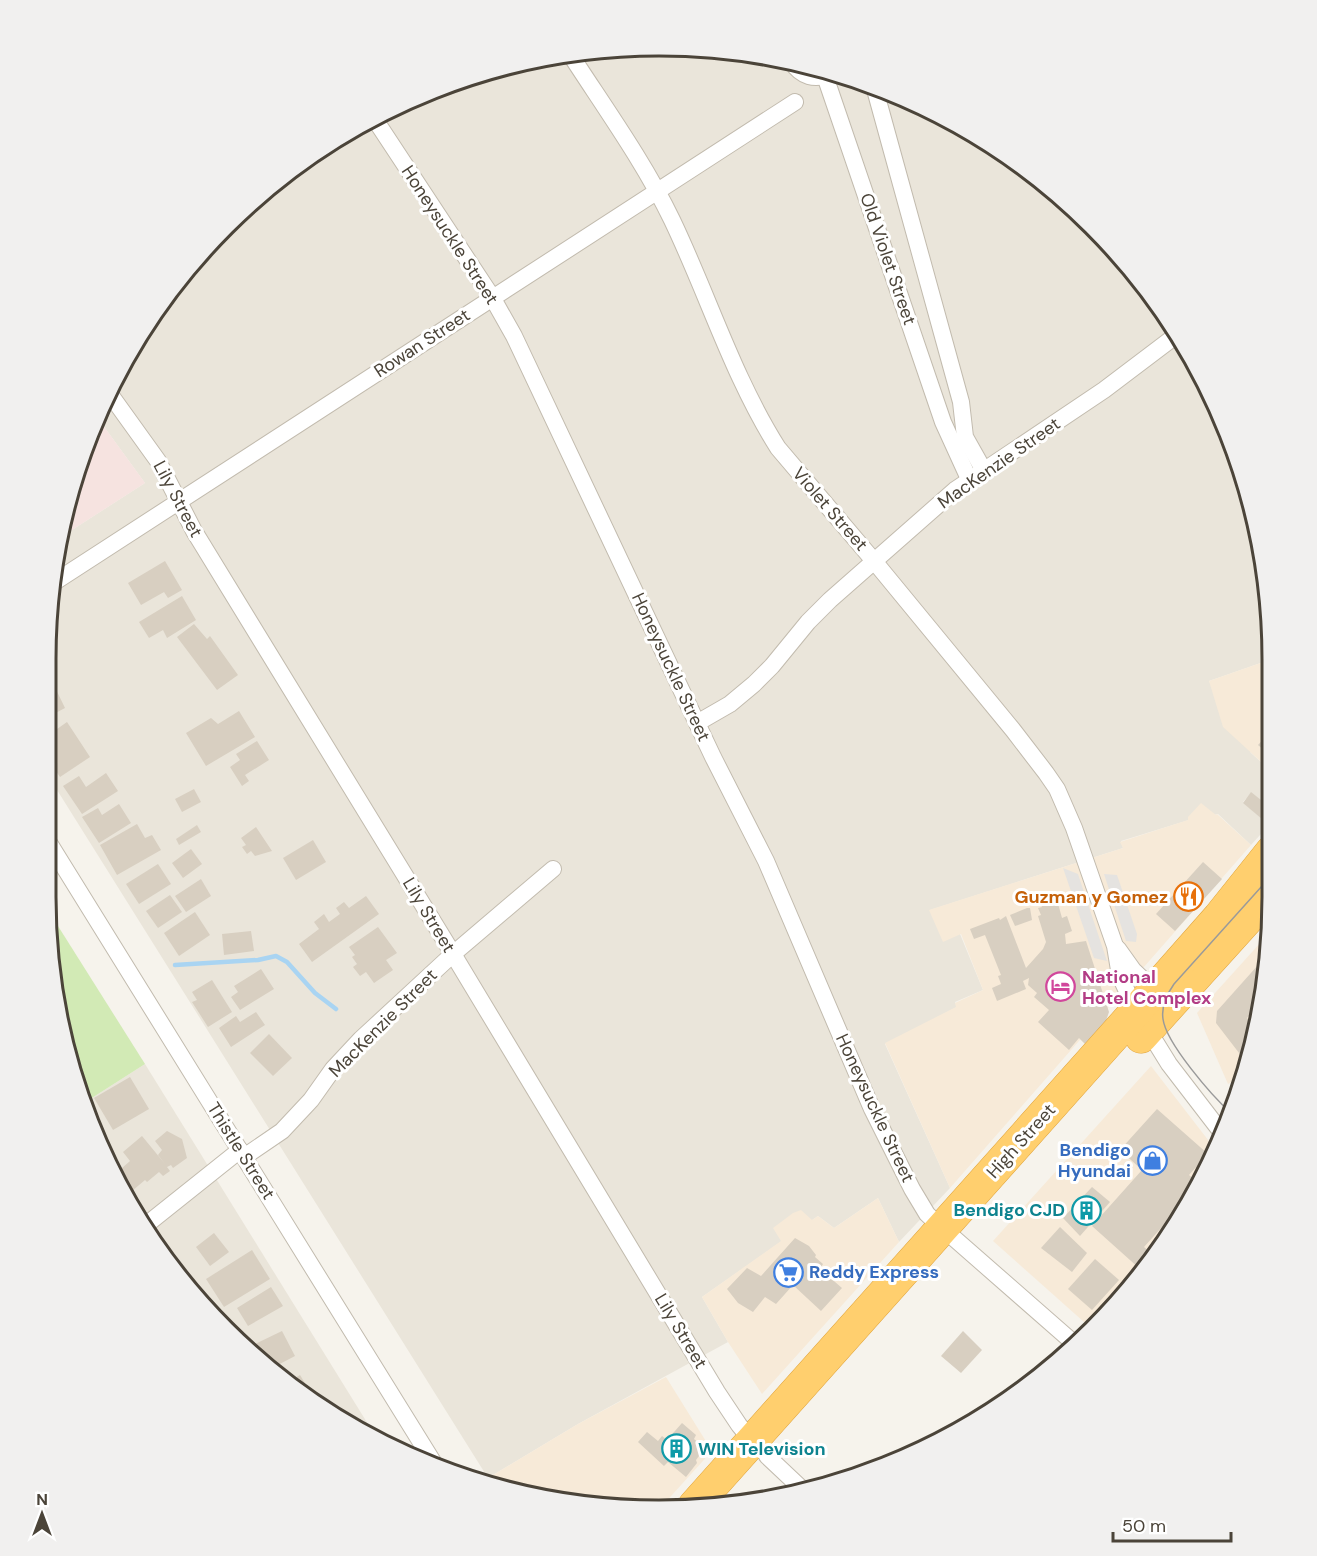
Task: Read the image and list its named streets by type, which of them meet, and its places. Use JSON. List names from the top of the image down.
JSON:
{
  "streets": {
    "highway": ["High Street"],
    "street": [
      "Honeysuckle Street",
      "Old Violet Street",
      "Rowan Street",
      "MacKenzie Street",
      "Lily Street",
      "Violet Street",
      "Thistle Street"
    ]
  },
  "crossings": [
    ["Honeysuckle Street", "Rowan Street"],
    ["Honeysuckle Street", "MacKenzie Street"],
    ["Honeysuckle Street", "High Street"],
    ["Old Violet Street", "MacKenzie Street"],
    ["Rowan Street", "Lily Street"],
    ["Rowan Street", "Violet Street"],
    ["MacKenzie Street", "Lily Street"],
    ["MacKenzie Street", "Violet Street"],
    ["MacKenzie Street", "Thistle Street"],
    ["Lily Street", "High Street"],
    ["Violet Street", "High Street"]
  ],
  "places": {
    "restaurant": ["Guzman y Gomez"],
    "hotel": ["National Hotel Complex"],
    "shop": ["Bendigo Hyundai"],
    "building": ["Bendigo CJD", "WIN Television"],
    "supermarket": ["Reddy Express"]
  },
  "scale_bar": "50 m",
  "north": "top"
}
